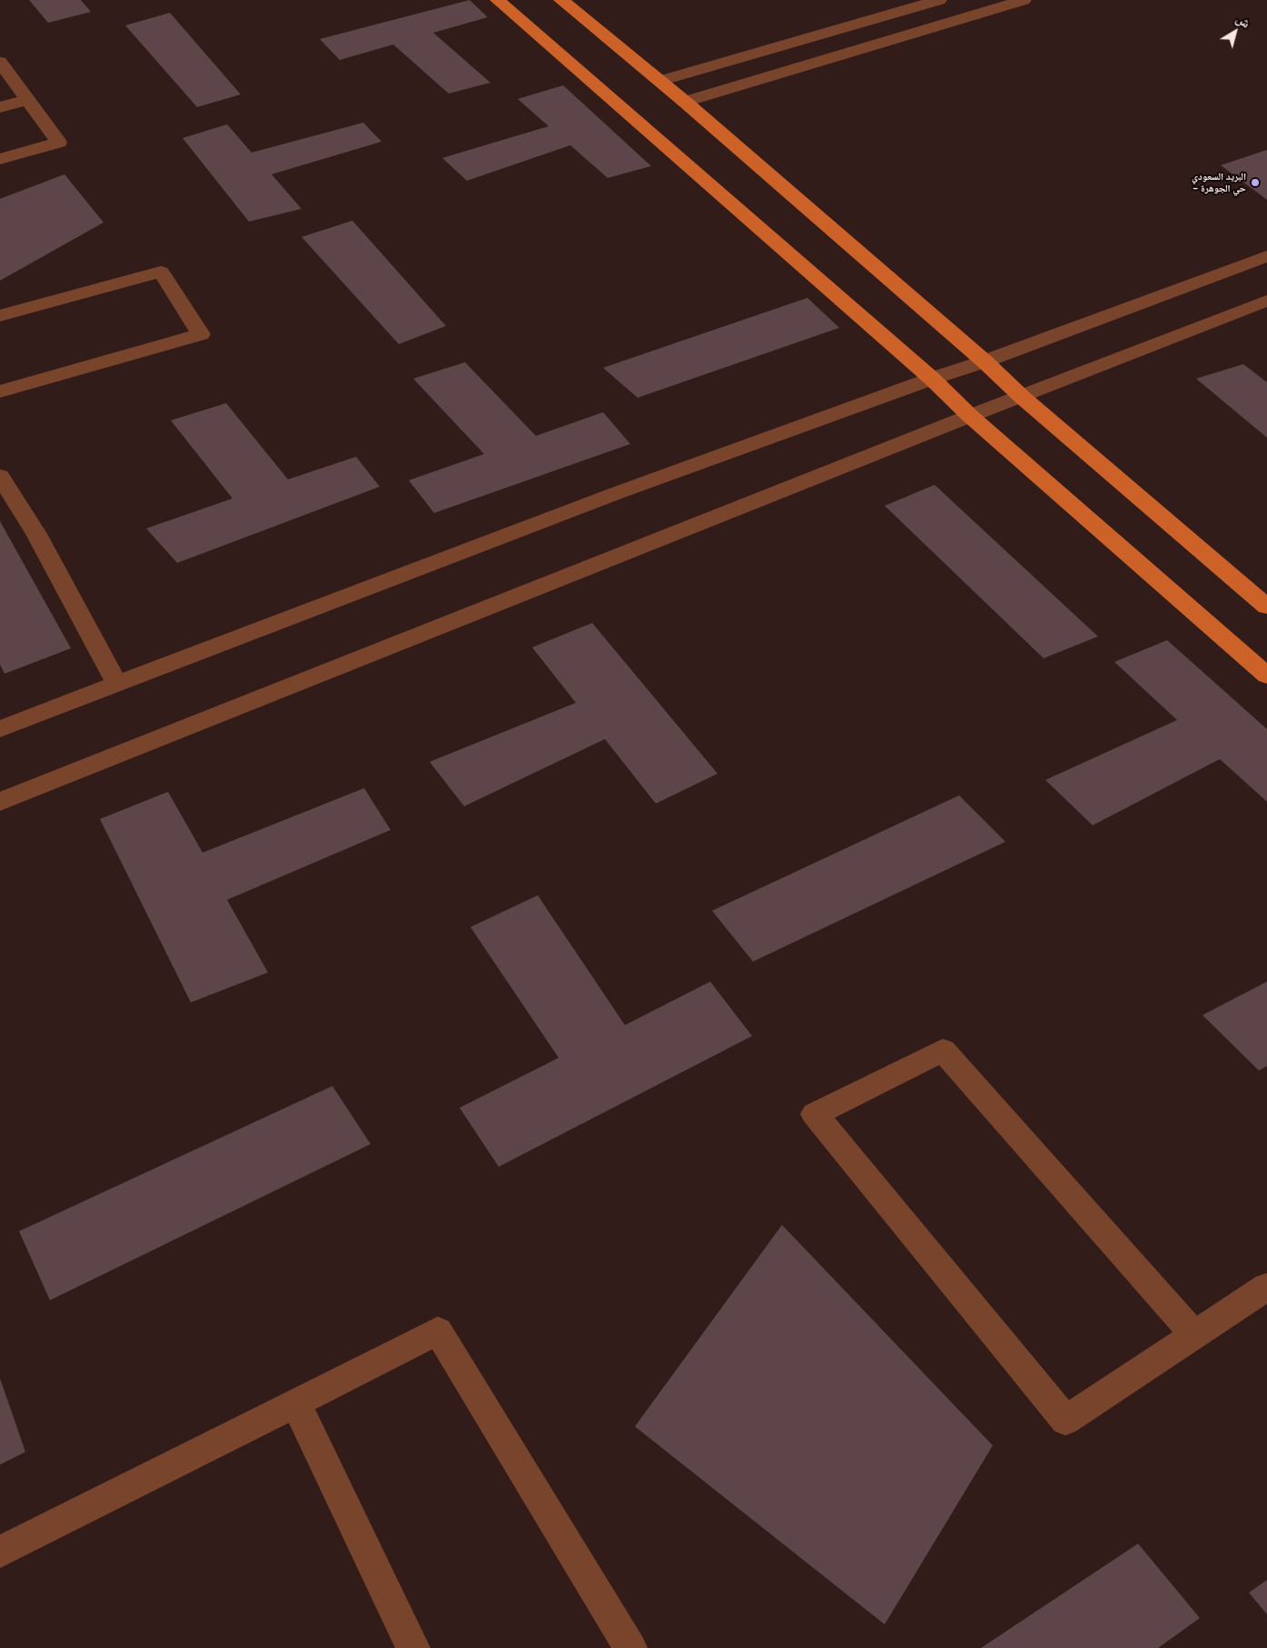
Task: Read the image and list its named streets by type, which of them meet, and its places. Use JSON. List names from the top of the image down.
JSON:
{
  "places": ["البريد السعودي - حي الجوهرة"],
  "north": "top right"
}
